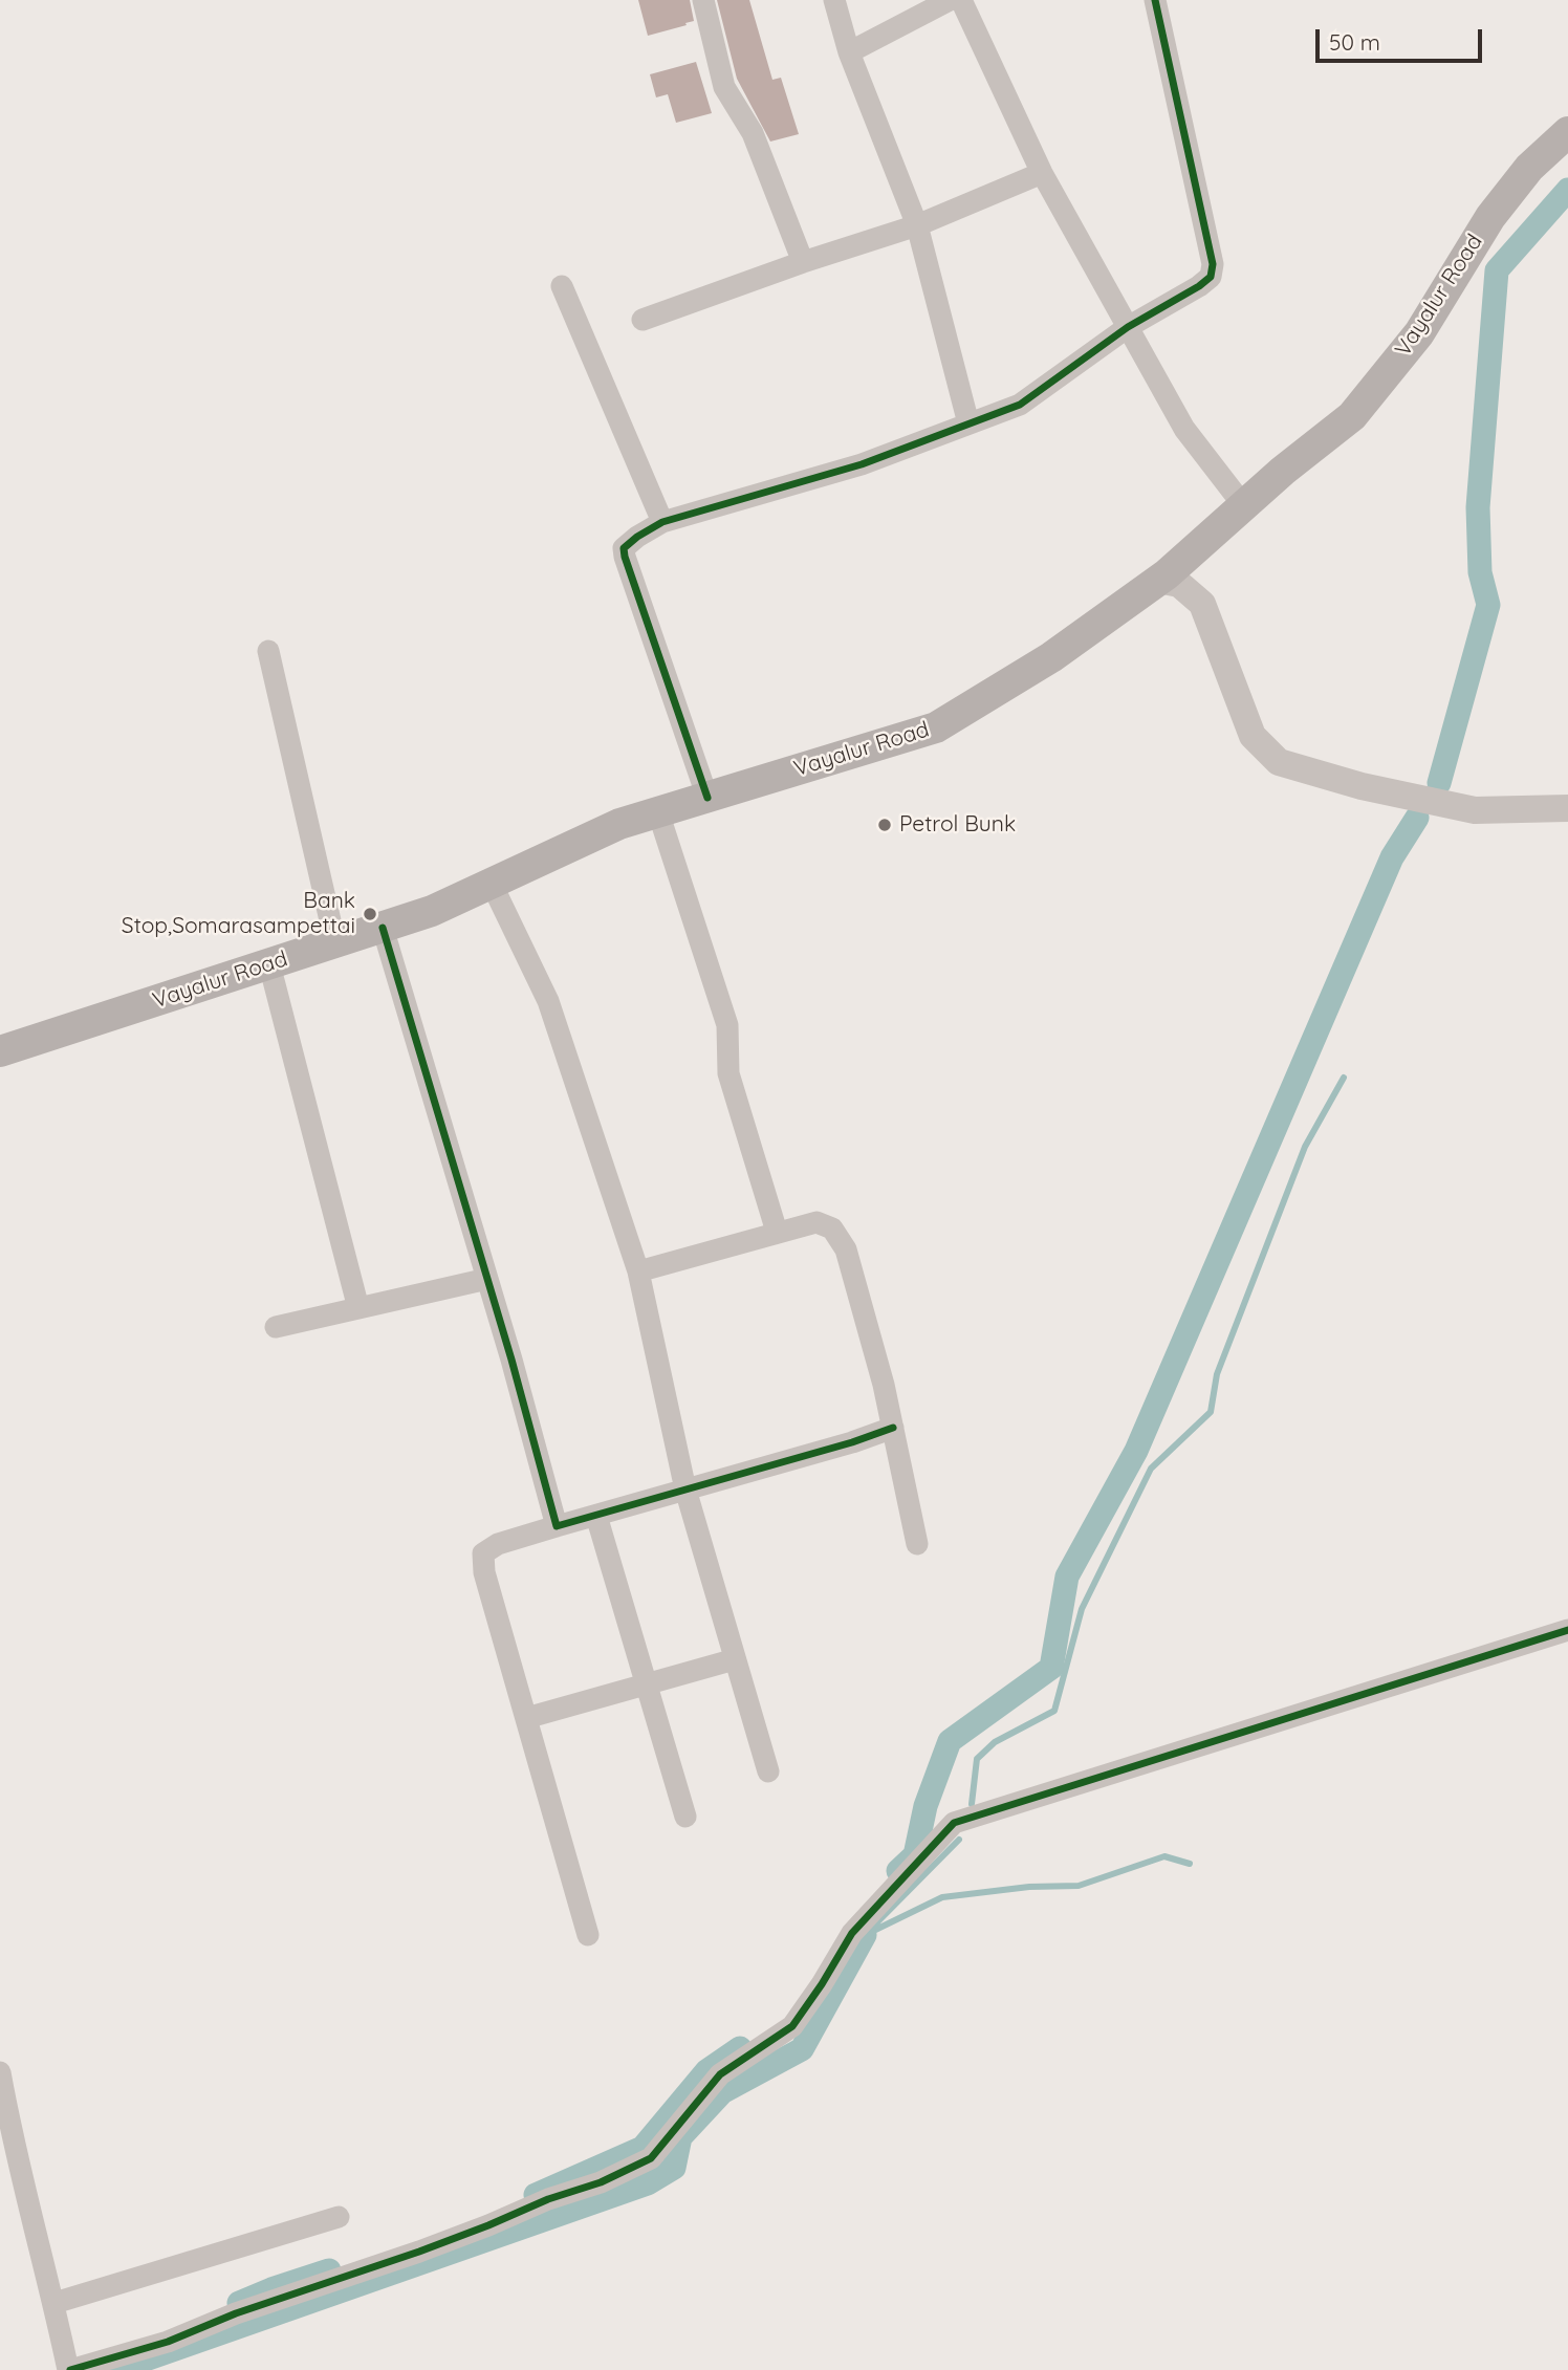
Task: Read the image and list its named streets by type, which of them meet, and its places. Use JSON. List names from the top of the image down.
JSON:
{
  "streets": {
    "main road": ["Vayalur Road"]
  },
  "places": ["Petrol Bunk", "Bank Stop,Somarasampettai"],
  "scale_bar": "50 m"
}
